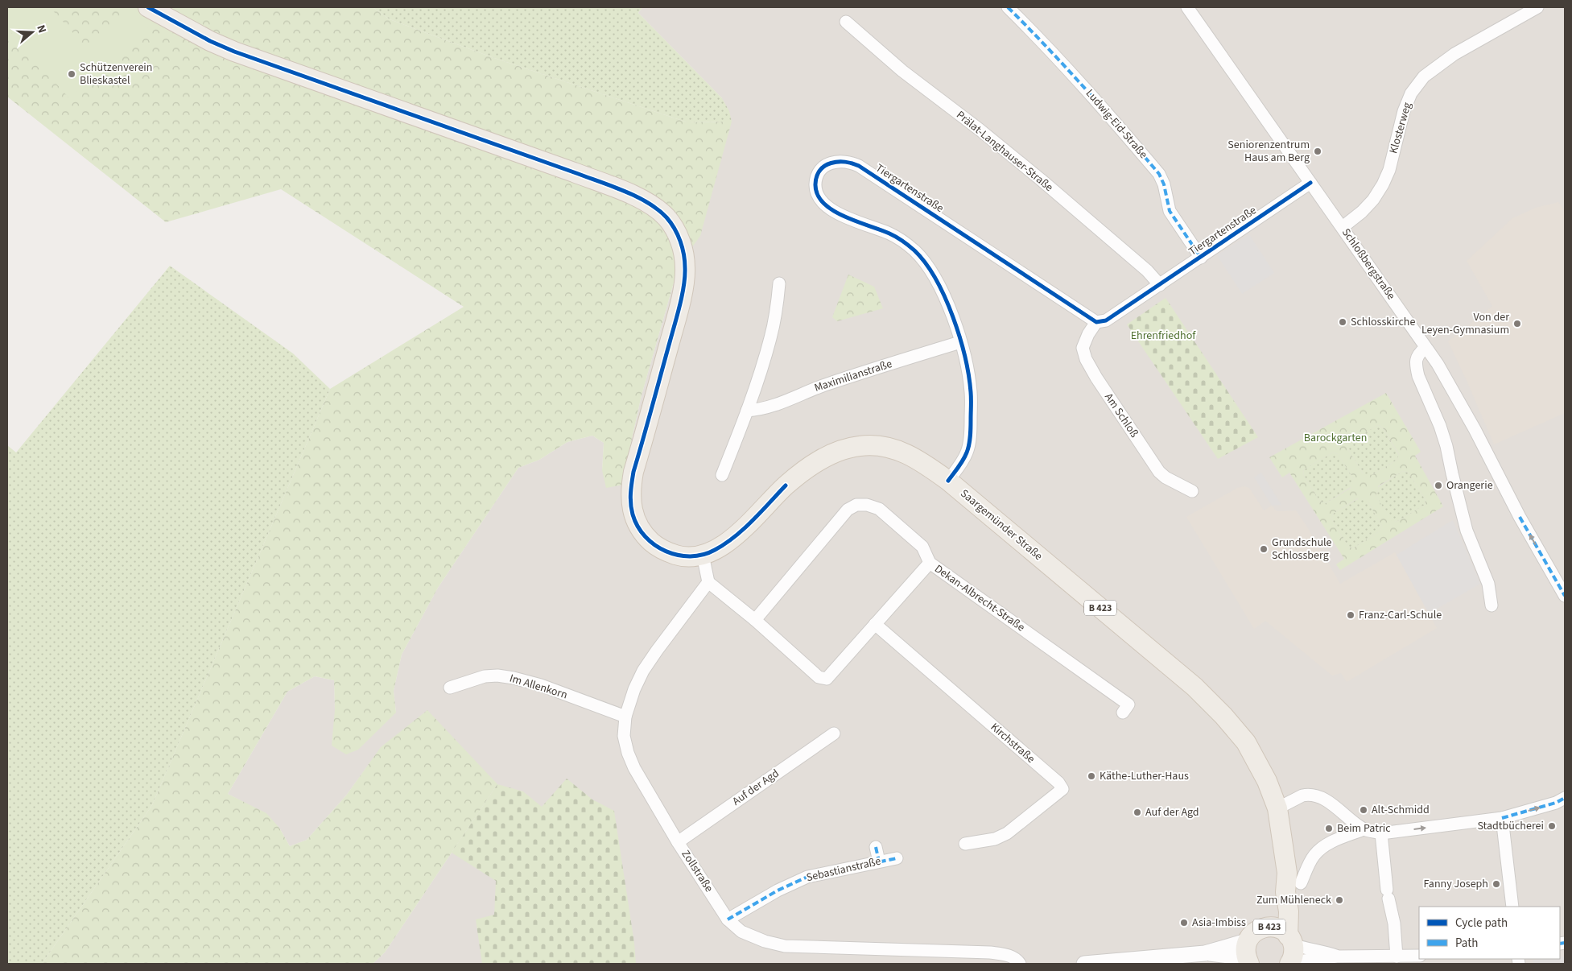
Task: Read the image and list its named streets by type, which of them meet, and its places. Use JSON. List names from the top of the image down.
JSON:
{
  "streets": {
    "main road": ["Saargemünder Straße", "B 423"],
    "street": [
      "Ludwig-Eid-Straße",
      "Klosterweg",
      "Prälat-Langhauser-Straße",
      "Tiergartenstraße",
      "Schloßbergstraße",
      "Maximilianstraße",
      "Am Schloß",
      "Dekan-Albrecht-Straße",
      "Im Allenkorn",
      "Kirchstraße",
      "Auf der Agd",
      "Sebastianstraße",
      "Zollstraße"
    ]
  },
  "crossings": [
    ["Ludwig-Eid-Straße", "Tiergartenstraße"],
    ["Klosterweg", "Schloßbergstraße"],
    ["Prälat-Langhauser-Straße", "Tiergartenstraße"],
    ["Tiergartenstraße", "Schloßbergstraße"],
    ["Tiergartenstraße", "Maximilianstraße"],
    ["Tiergartenstraße", "Am Schloß"],
    ["Tiergartenstraße", "Saargemünder Straße"],
    ["Saargemünder Straße", "B 423"],
    ["Im Allenkorn", "Zollstraße"],
    ["Auf der Agd", "Zollstraße"],
    ["Sebastianstraße", "Zollstraße"]
  ],
  "parks": ["Ehrenfriedhof", "Barockgarten"],
  "places": [
    "Schützenverein Blieskastel",
    "Seniorenzentrum Haus am Berg",
    "Schlosskirche",
    "Von der Leyen-Gymnasium",
    "Orangerie",
    "Grundschule Schlossberg",
    "Franz-Carl-Schule",
    "Käthe-Luther-Haus",
    "Alt-Schmidd",
    "Auf der Agd",
    "Stadtbücherei",
    "Beim Patric",
    "Fanny Joseph",
    "Zum Mühleneck",
    "Asia-Imbiss"
  ],
  "legend": ["Cycle path", "Path"],
  "north": "right"
}
